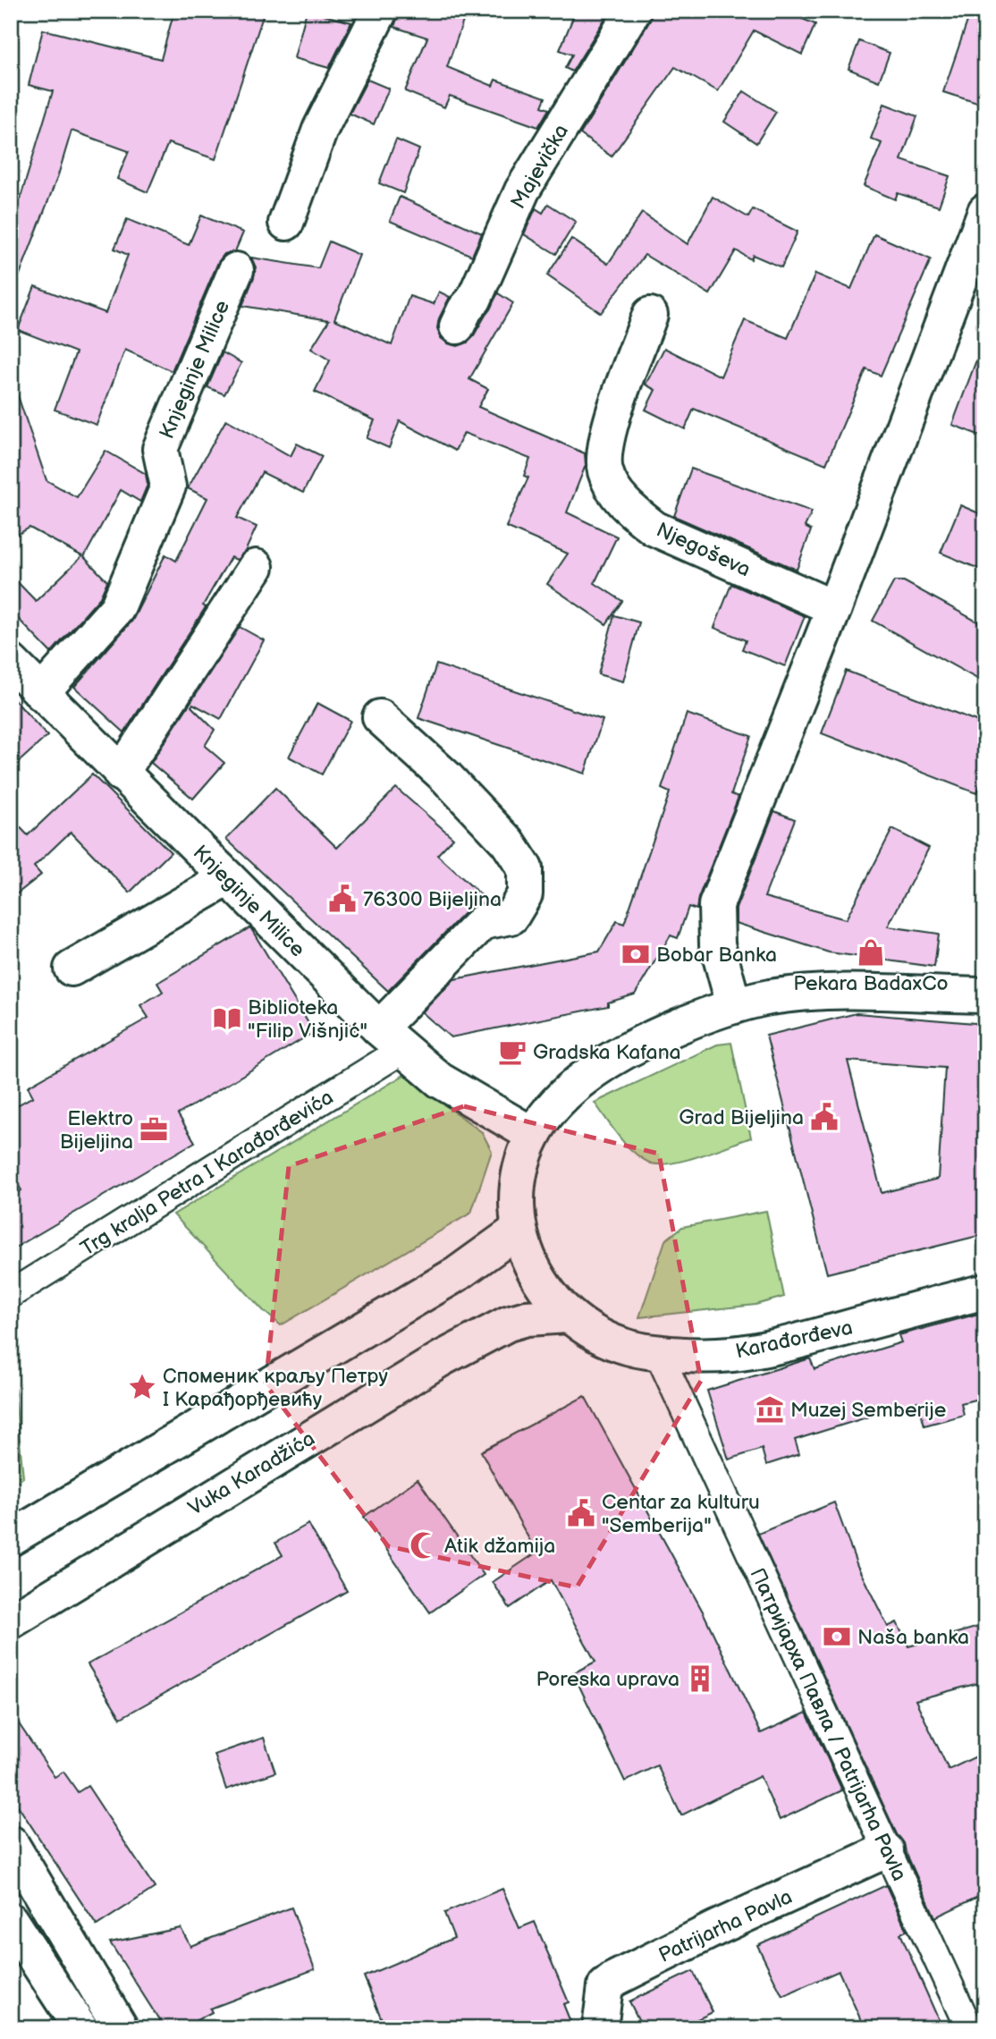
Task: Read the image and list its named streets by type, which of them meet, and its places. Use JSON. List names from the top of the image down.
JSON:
{
  "streets": {
    "street": [
      "Majevička",
      "Knjeginje Milice",
      "Njegoševa",
      "Trg kralja Petra I Karađorđevića",
      "Karađorđeva",
      "Vuka Karadžića",
      "Патријарха Павла / Patrijarha Pavla",
      "Patrijarha Pavla"
    ]
  },
  "crossings": [
    ["Knjeginje Milice", "Trg kralja Petra I Karađorđevića"],
    ["Knjeginje Milice", "Karađorđeva"],
    ["Karađorđeva", "Vuka Karadžića"],
    ["Karađorđeva", "Патријарха Павла / Patrijarha Pavla"],
    ["Патријарха Павла / Patrijarha Pavla", "Patrijarha Pavla"]
  ],
  "places": {
    "public building": ["76300 Bijeljina", "Grad Bijeljina", "Centar za kulturu \"Semberija\""],
    "shop": ["Pekara BadaxCo"],
    "bank": ["Bobar Banka", "Naša banka"],
    "library": ["Biblioteka \"Filip Višnjić\""],
    "cafe": ["Gradska Kafana"],
    "office": ["Elektro Bijeljina"],
    "place": ["Споменик краљу Петру I Карађорђевићу"],
    "museum": ["Muzej Semberije"],
    "mosque": ["Atik džamija"],
    "building": ["Poreska uprava"]
  }
}
